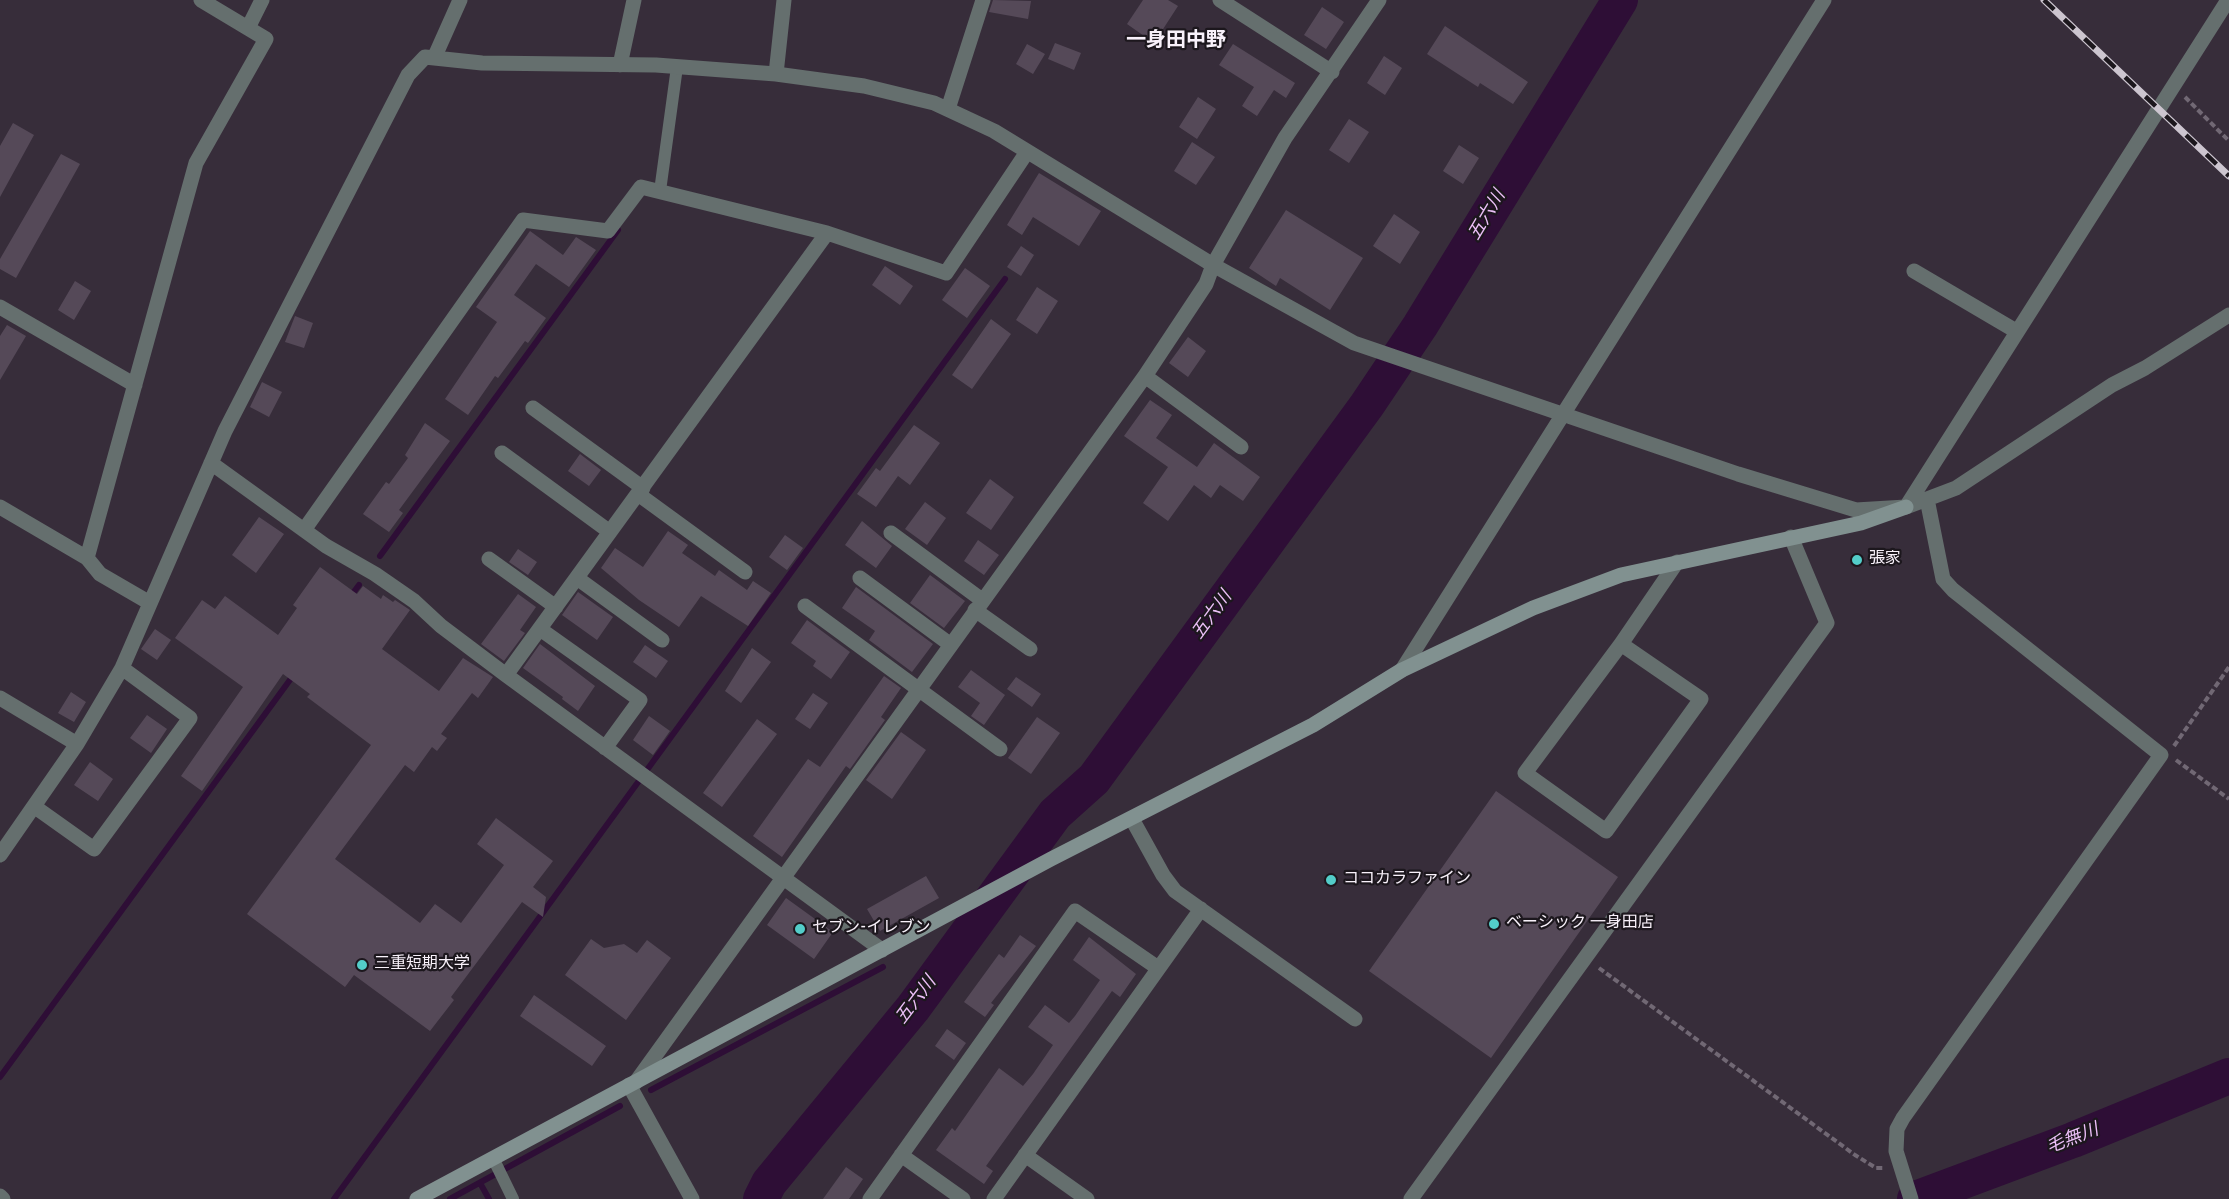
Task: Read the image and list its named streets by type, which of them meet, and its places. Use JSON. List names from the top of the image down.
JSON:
{
  "districts": ["一身田中野"],
  "water": ["五六川", "毛無川"],
  "places": [
    "張家",
    "ココカラファイン",
    "ベーシック 一身田店",
    "セブン-イレブン",
    "三重短期大学"
  ]
}
